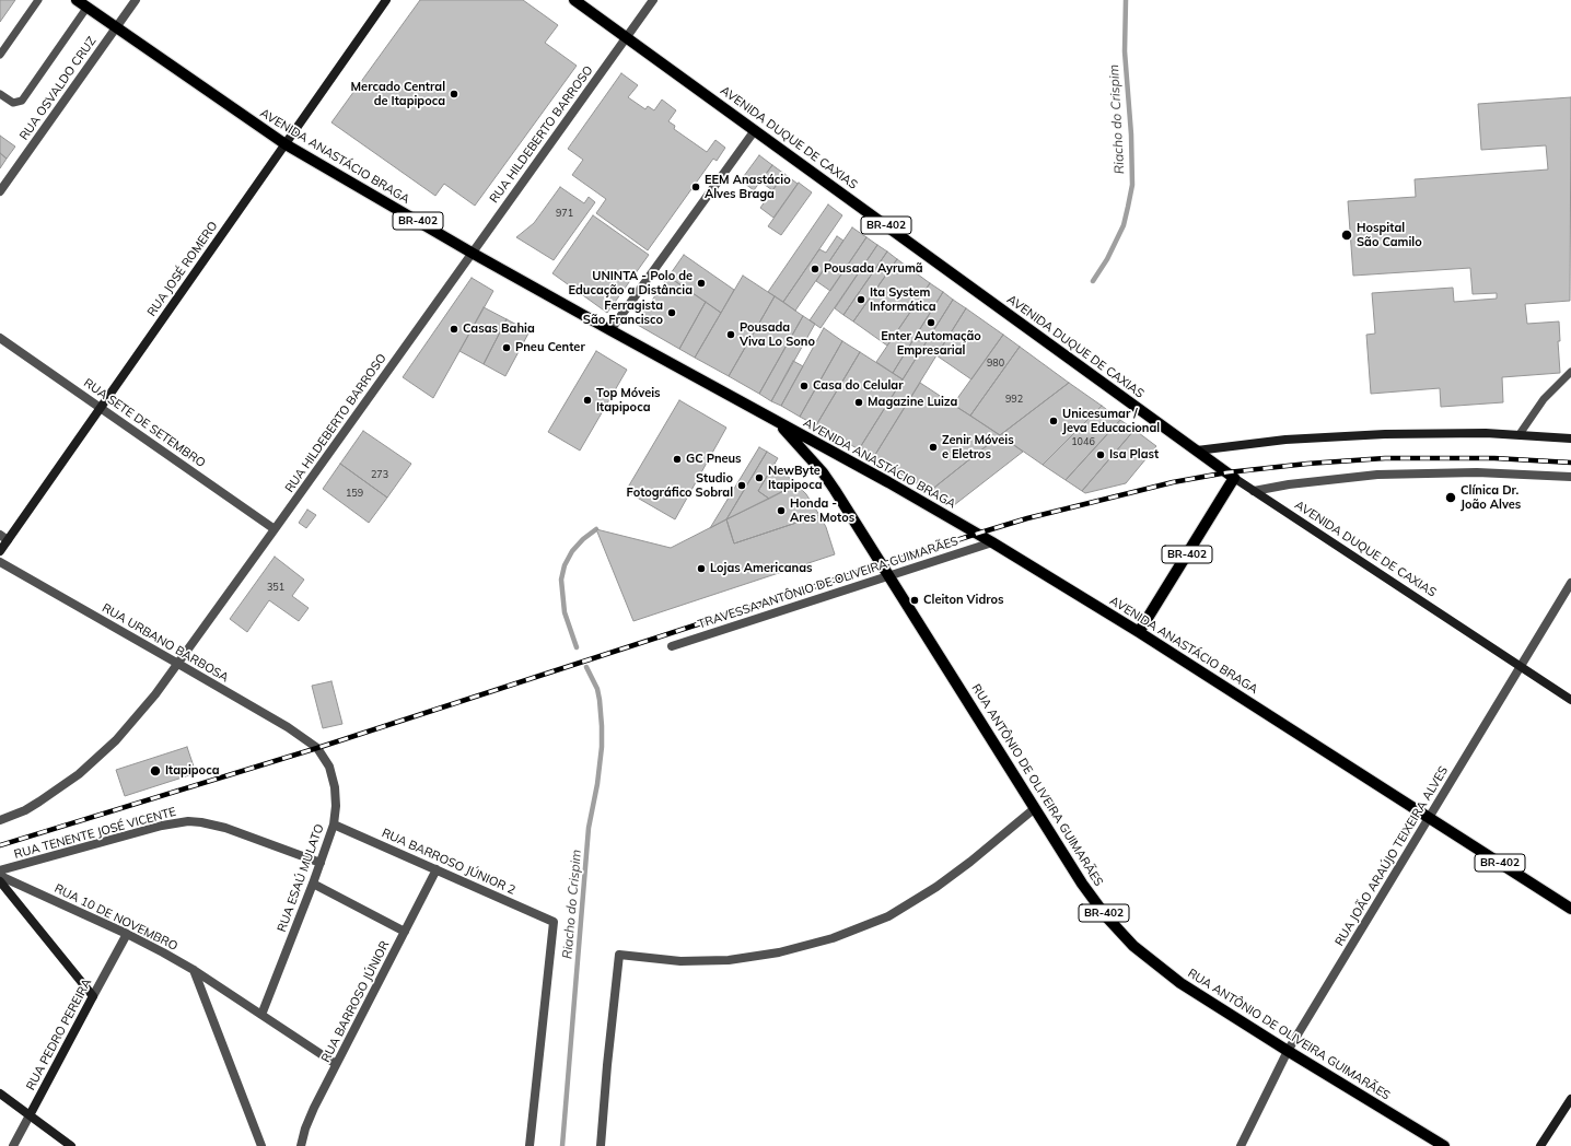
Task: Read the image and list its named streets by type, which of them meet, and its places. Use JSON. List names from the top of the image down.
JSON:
{
  "streets": {
    "main road": [
      "AVENIDA DUQUE DE CAXIAS",
      "AVENIDA ANASTÁCIO BRAGA",
      "BR-402",
      "RUA ANTÔNIO DE OLIVEIRA GUIMARÃES"
    ],
    "street": [
      "RUA OSVALDO CRUZ",
      "RUA HILDEBERTO BARROSO",
      "RUA JOSÉ ROMERO",
      "RUA SETE DE SETEMBRO",
      "TRAVESSA ANTÔNIO DE OLIVEIRA GUIMARÃES",
      "RUA URBANO BARBOSA",
      "RUA TENENTE JOSÉ VICENTE",
      "RUA JOÃO ARAÚJO TEIXEIRA ALVES",
      "RUA BARROSO JÚNIOR 2",
      "RUA ESAÚ MULATO",
      "RUA 10 DE NOVEMBRO",
      "RUA BARROSO JÚNIOR",
      "RUA PEDRO PEREIRA"
    ]
  },
  "crossings": [
    ["RUA OSVALDO CRUZ", "AVENIDA ANASTÁCIO BRAGA"],
    ["RUA HILDEBERTO BARROSO", "AVENIDA DUQUE DE CAXIAS"],
    ["RUA HILDEBERTO BARROSO", "AVENIDA ANASTÁCIO BRAGA"],
    ["RUA HILDEBERTO BARROSO", "RUA SETE DE SETEMBRO"],
    ["RUA HILDEBERTO BARROSO", "RUA URBANO BARBOSA"],
    ["AVENIDA DUQUE DE CAXIAS", "BR-402"],
    ["AVENIDA DUQUE DE CAXIAS", "RUA JOÃO ARAÚJO TEIXEIRA ALVES"],
    ["AVENIDA ANASTÁCIO BRAGA", "BR-402"],
    ["AVENIDA ANASTÁCIO BRAGA", "RUA JOSÉ ROMERO"],
    ["AVENIDA ANASTÁCIO BRAGA", "TRAVESSA ANTÔNIO DE OLIVEIRA GUIMARÃES"],
    ["AVENIDA ANASTÁCIO BRAGA", "RUA ANTÔNIO DE OLIVEIRA GUIMARÃES"],
    ["AVENIDA ANASTÁCIO BRAGA", "RUA JOÃO ARAÚJO TEIXEIRA ALVES"],
    ["RUA JOSÉ ROMERO", "RUA SETE DE SETEMBRO"],
    ["TRAVESSA ANTÔNIO DE OLIVEIRA GUIMARÃES", "RUA ANTÔNIO DE OLIVEIRA GUIMARÃES"],
    ["RUA URBANO BARBOSA", "RUA ESAÚ MULATO"],
    ["RUA ANTÔNIO DE OLIVEIRA GUIMARÃES", "RUA JOÃO ARAÚJO TEIXEIRA ALVES"],
    ["RUA TENENTE JOSÉ VICENTE", "RUA ESAÚ MULATO"],
    ["RUA BARROSO JÚNIOR 2", "RUA ESAÚ MULATO"],
    ["RUA BARROSO JÚNIOR 2", "RUA BARROSO JÚNIOR"],
    ["RUA ESAÚ MULATO", "RUA 10 DE NOVEMBRO"],
    ["RUA 10 DE NOVEMBRO", "RUA BARROSO JÚNIOR"],
    ["RUA 10 DE NOVEMBRO", "RUA PEDRO PEREIRA"]
  ],
  "water": ["Riacho do Crispim"],
  "places": [
    "Mercado Central de Itapipoca",
    "EEM Anastácio Alves Braga",
    "Hospital São Camilo",
    "Pousada Ayrumã",
    "UNINTA - Polo de Educação a Distância",
    "Ita System Informática",
    "Ferragista São Francisco",
    "Enter Automação Empresarial",
    "Casas Bahia",
    "Pousada Viva Lo Sono",
    "Pneu Center",
    "Casa do Celular",
    "Top Móveis Itapipoca",
    "Magazine Luiza",
    "Unicesumar / Jeva Educacional",
    "Zenir Móveis e Eletros",
    "Isa Plast",
    "GC Pneus",
    "NewByte Itapipoca",
    "Studio Fotográfico Sobral",
    "Clínica Dr. João Alves",
    "Honda - Ares Motos",
    "Lojas Americanas",
    "Cleiton Vidros",
    "Itapipoca"
  ],
  "house_numbers": [
    "971",
    "980",
    "992",
    "1046",
    "273",
    "159",
    "351"
  ]
}
